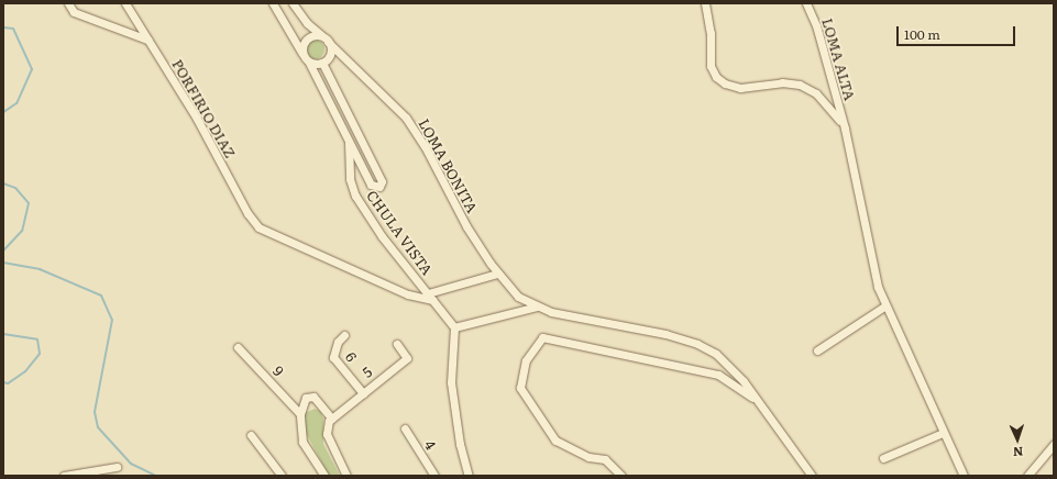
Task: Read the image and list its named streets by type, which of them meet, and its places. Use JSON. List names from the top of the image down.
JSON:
{
  "streets": {
    "street": [
      "LOMA ALTA",
      "PORFIRIO DIAZ",
      "LOMA BONITA",
      "CHULA VISTA",
      "6",
      "9",
      "5",
      "4"
    ]
  },
  "crossings": [
    ["PORFIRIO DIAZ", "CHULA VISTA"],
    ["6", "5"]
  ],
  "scale_bar": "100 m",
  "north": "bottom"
}
